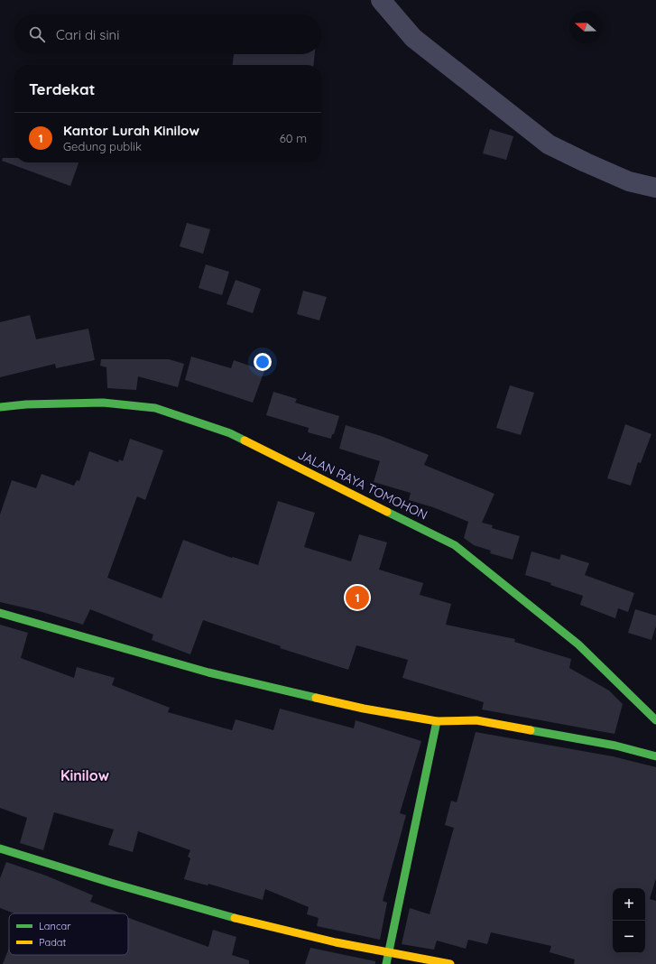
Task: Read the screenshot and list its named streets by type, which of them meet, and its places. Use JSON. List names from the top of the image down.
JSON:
{
  "streets": {
    "main road": ["JALAN RAYA TOMOHON"]
  },
  "districts": ["Kinilow"],
  "legend": ["Lancar", "Padat"],
  "north": "left",
  "page": {
    "search": "Cari di sini",
    "heading": "Terdekat",
    "list": [
      {
        "mark": "1",
        "name": "Kantor Lurah Kinilow",
        "note": "Gedung publik",
        "value": "60 m"
      }
    ],
    "pins": "1",
    "map_buttons": ["+", "−"]
  }
}
